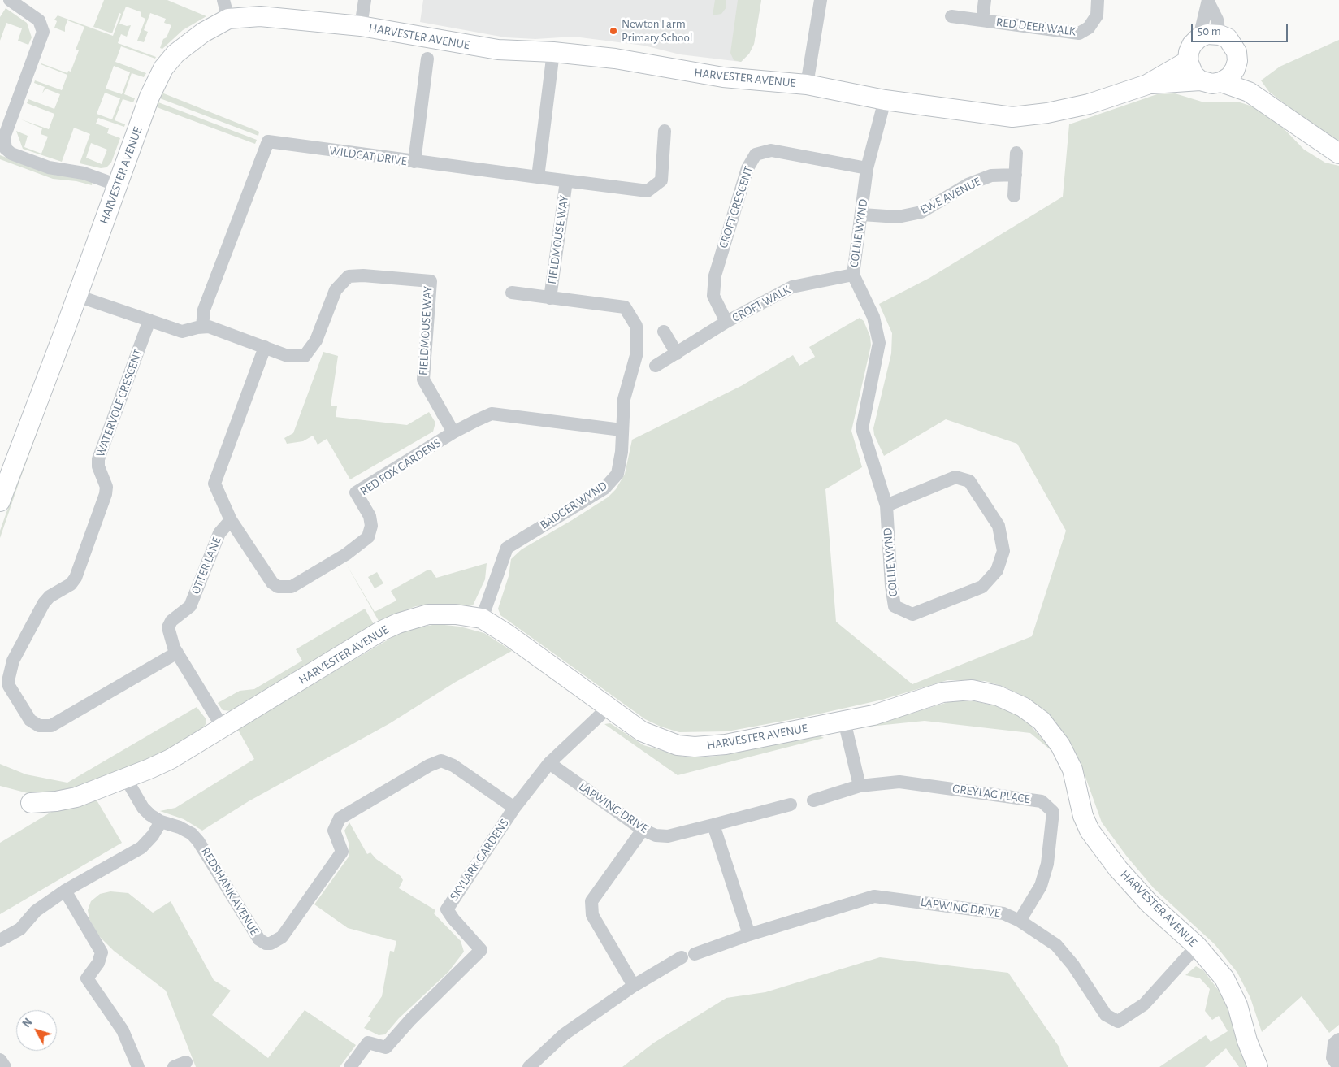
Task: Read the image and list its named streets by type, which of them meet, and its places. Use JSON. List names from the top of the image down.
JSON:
{
  "streets": {
    "street": [
      "RED DEER WALK",
      "HARVESTER AVENUE",
      "WILDCAT DRIVE",
      "EWE AVENUE",
      "CROFT CRESCENT",
      "COLLIE WYND",
      "FIELDMOUSE WAY",
      "CROFT WALK",
      "WATERVOLE CRESCENT",
      "RED FOX GARDENS",
      "BADGER WYND",
      "OTTER LANE",
      "GREYLAG PLACE",
      "LAPWING DRIVE",
      "SKYLARK GARDENS",
      "REDSHANK AVENUE"
    ]
  },
  "crossings": [
    ["HARVESTER AVENUE", "COLLIE WYND"],
    ["HARVESTER AVENUE", "BADGER WYND"],
    ["HARVESTER AVENUE", "OTTER LANE"],
    ["HARVESTER AVENUE", "LAPWING DRIVE"],
    ["HARVESTER AVENUE", "SKYLARK GARDENS"],
    ["HARVESTER AVENUE", "REDSHANK AVENUE"],
    ["WILDCAT DRIVE", "FIELDMOUSE WAY"],
    ["EWE AVENUE", "COLLIE WYND"],
    ["CROFT CRESCENT", "COLLIE WYND"],
    ["CROFT CRESCENT", "CROFT WALK"],
    ["COLLIE WYND", "CROFT WALK"],
    ["FIELDMOUSE WAY", "RED FOX GARDENS"],
    ["FIELDMOUSE WAY", "BADGER WYND"],
    ["WATERVOLE CRESCENT", "OTTER LANE"],
    ["RED FOX GARDENS", "BADGER WYND"],
    ["RED FOX GARDENS", "OTTER LANE"],
    ["GREYLAG PLACE", "LAPWING DRIVE"],
    ["LAPWING DRIVE", "SKYLARK GARDENS"],
    ["SKYLARK GARDENS", "REDSHANK AVENUE"]
  ],
  "places": ["Newton Farm Primary School"],
  "scale_bar": "50 m",
  "north": "top left"
}
